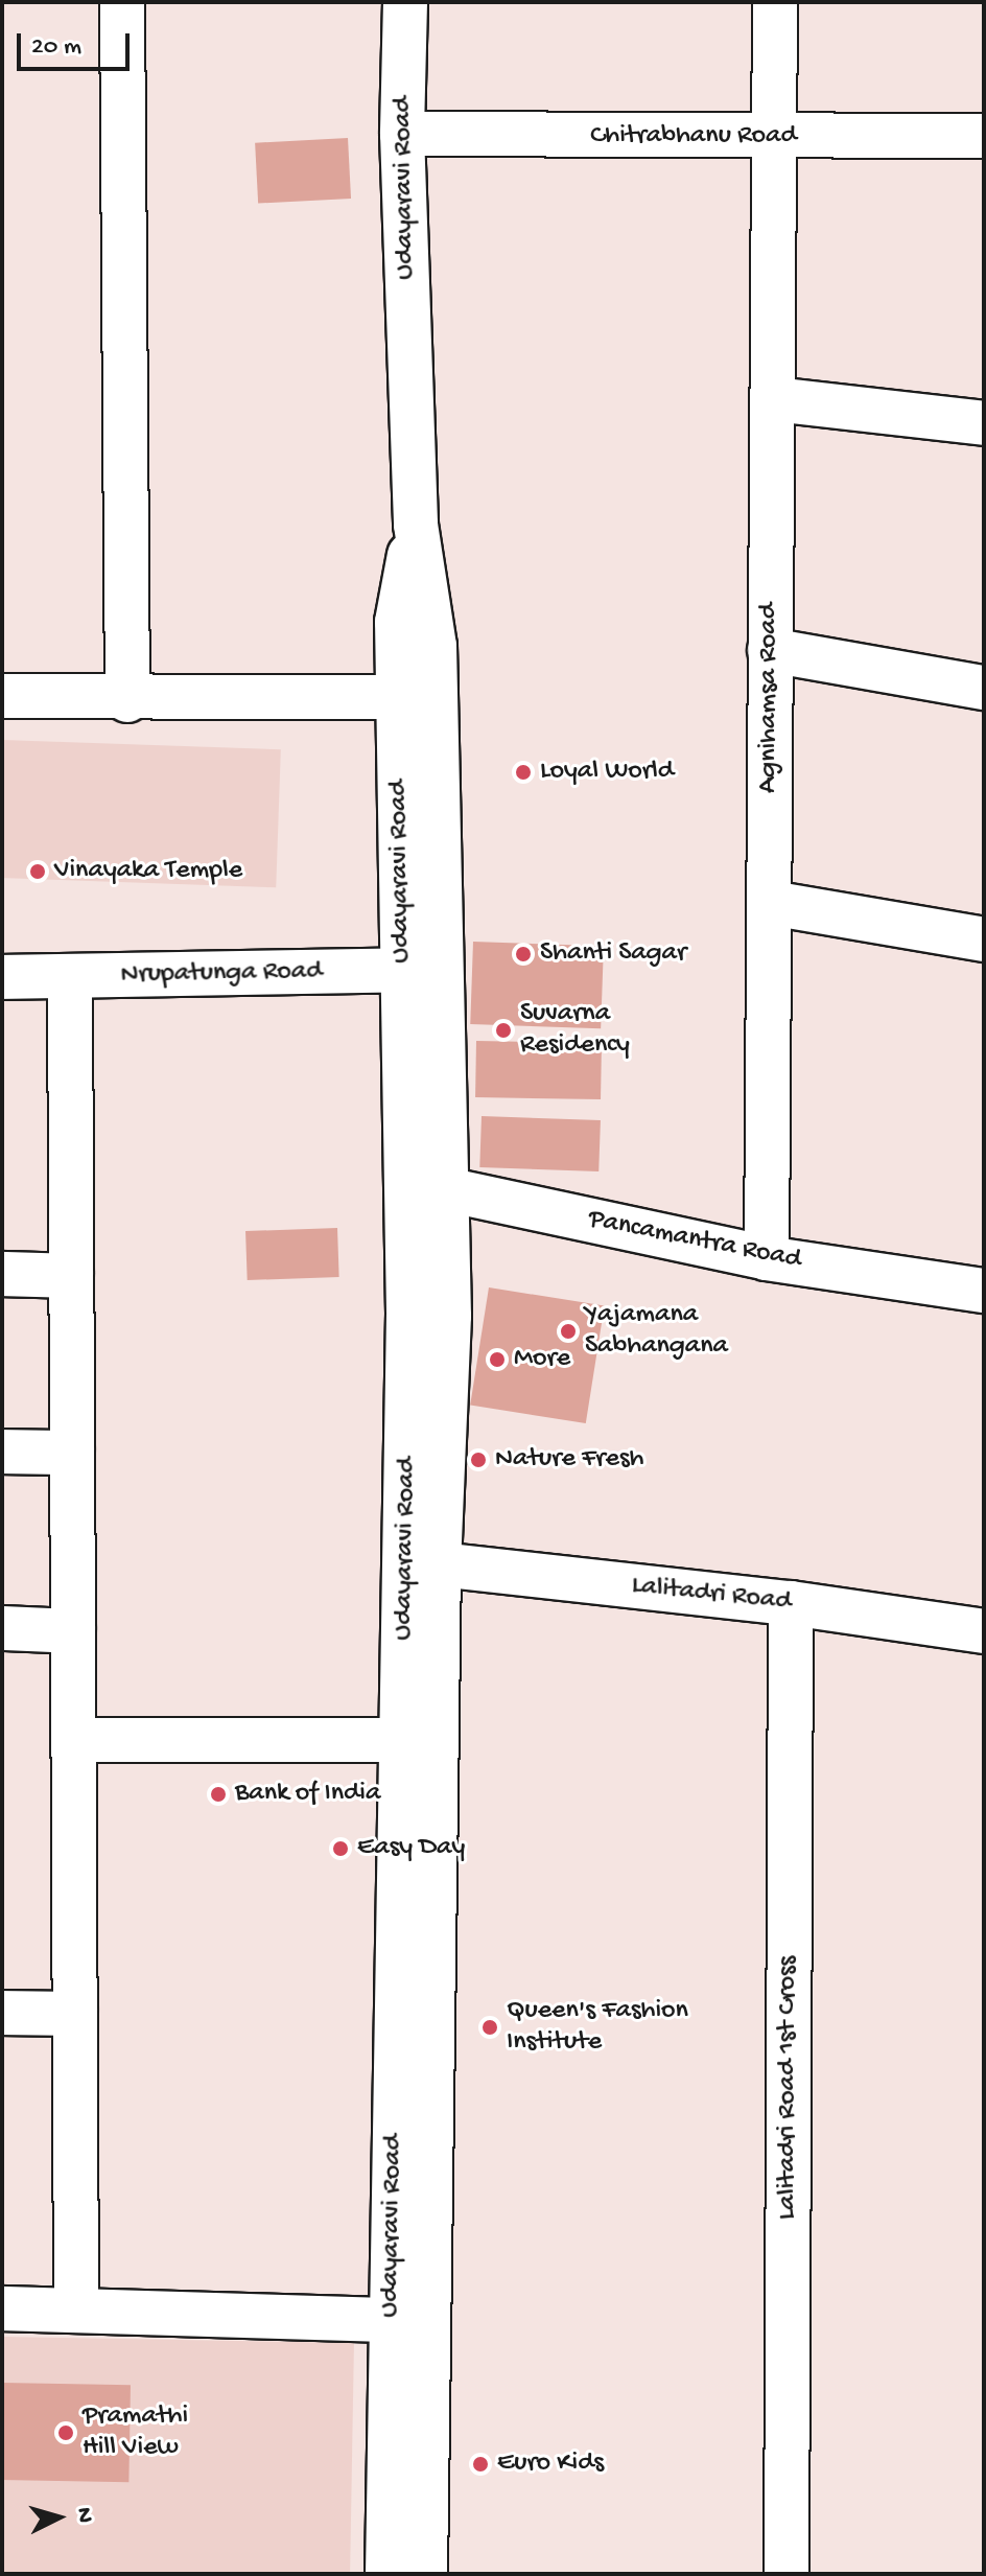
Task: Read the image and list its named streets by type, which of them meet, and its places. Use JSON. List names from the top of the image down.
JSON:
{
  "streets": {
    "street": [
      "Chitrabhanu Road",
      "Udayaravi Road",
      "Agnihamsa Road",
      "Nrupatunga Road",
      "Pancamantra Road",
      "Lalitadri Road",
      "Lalitadri Road 1st Cross"
    ]
  },
  "crossings": [
    ["Chitrabhanu Road", "Udayaravi Road"],
    ["Chitrabhanu Road", "Agnihamsa Road"],
    ["Udayaravi Road", "Nrupatunga Road"],
    ["Udayaravi Road", "Pancamantra Road"],
    ["Udayaravi Road", "Lalitadri Road"],
    ["Agnihamsa Road", "Pancamantra Road"],
    ["Lalitadri Road", "Lalitadri Road 1st Cross"]
  ],
  "places": [
    "Loyal World",
    "Vinayaka Temple",
    "Shanti Sagar",
    "Suvarna Residency",
    "Yajamana Sabhangana",
    "More",
    "Nature Fresh",
    "Bank of India",
    "Easy Day",
    "Queen's Fashion Institute",
    "Pramathi Hill View",
    "Euro Kids"
  ],
  "scale_bar": "20 m",
  "north": "right"
}
